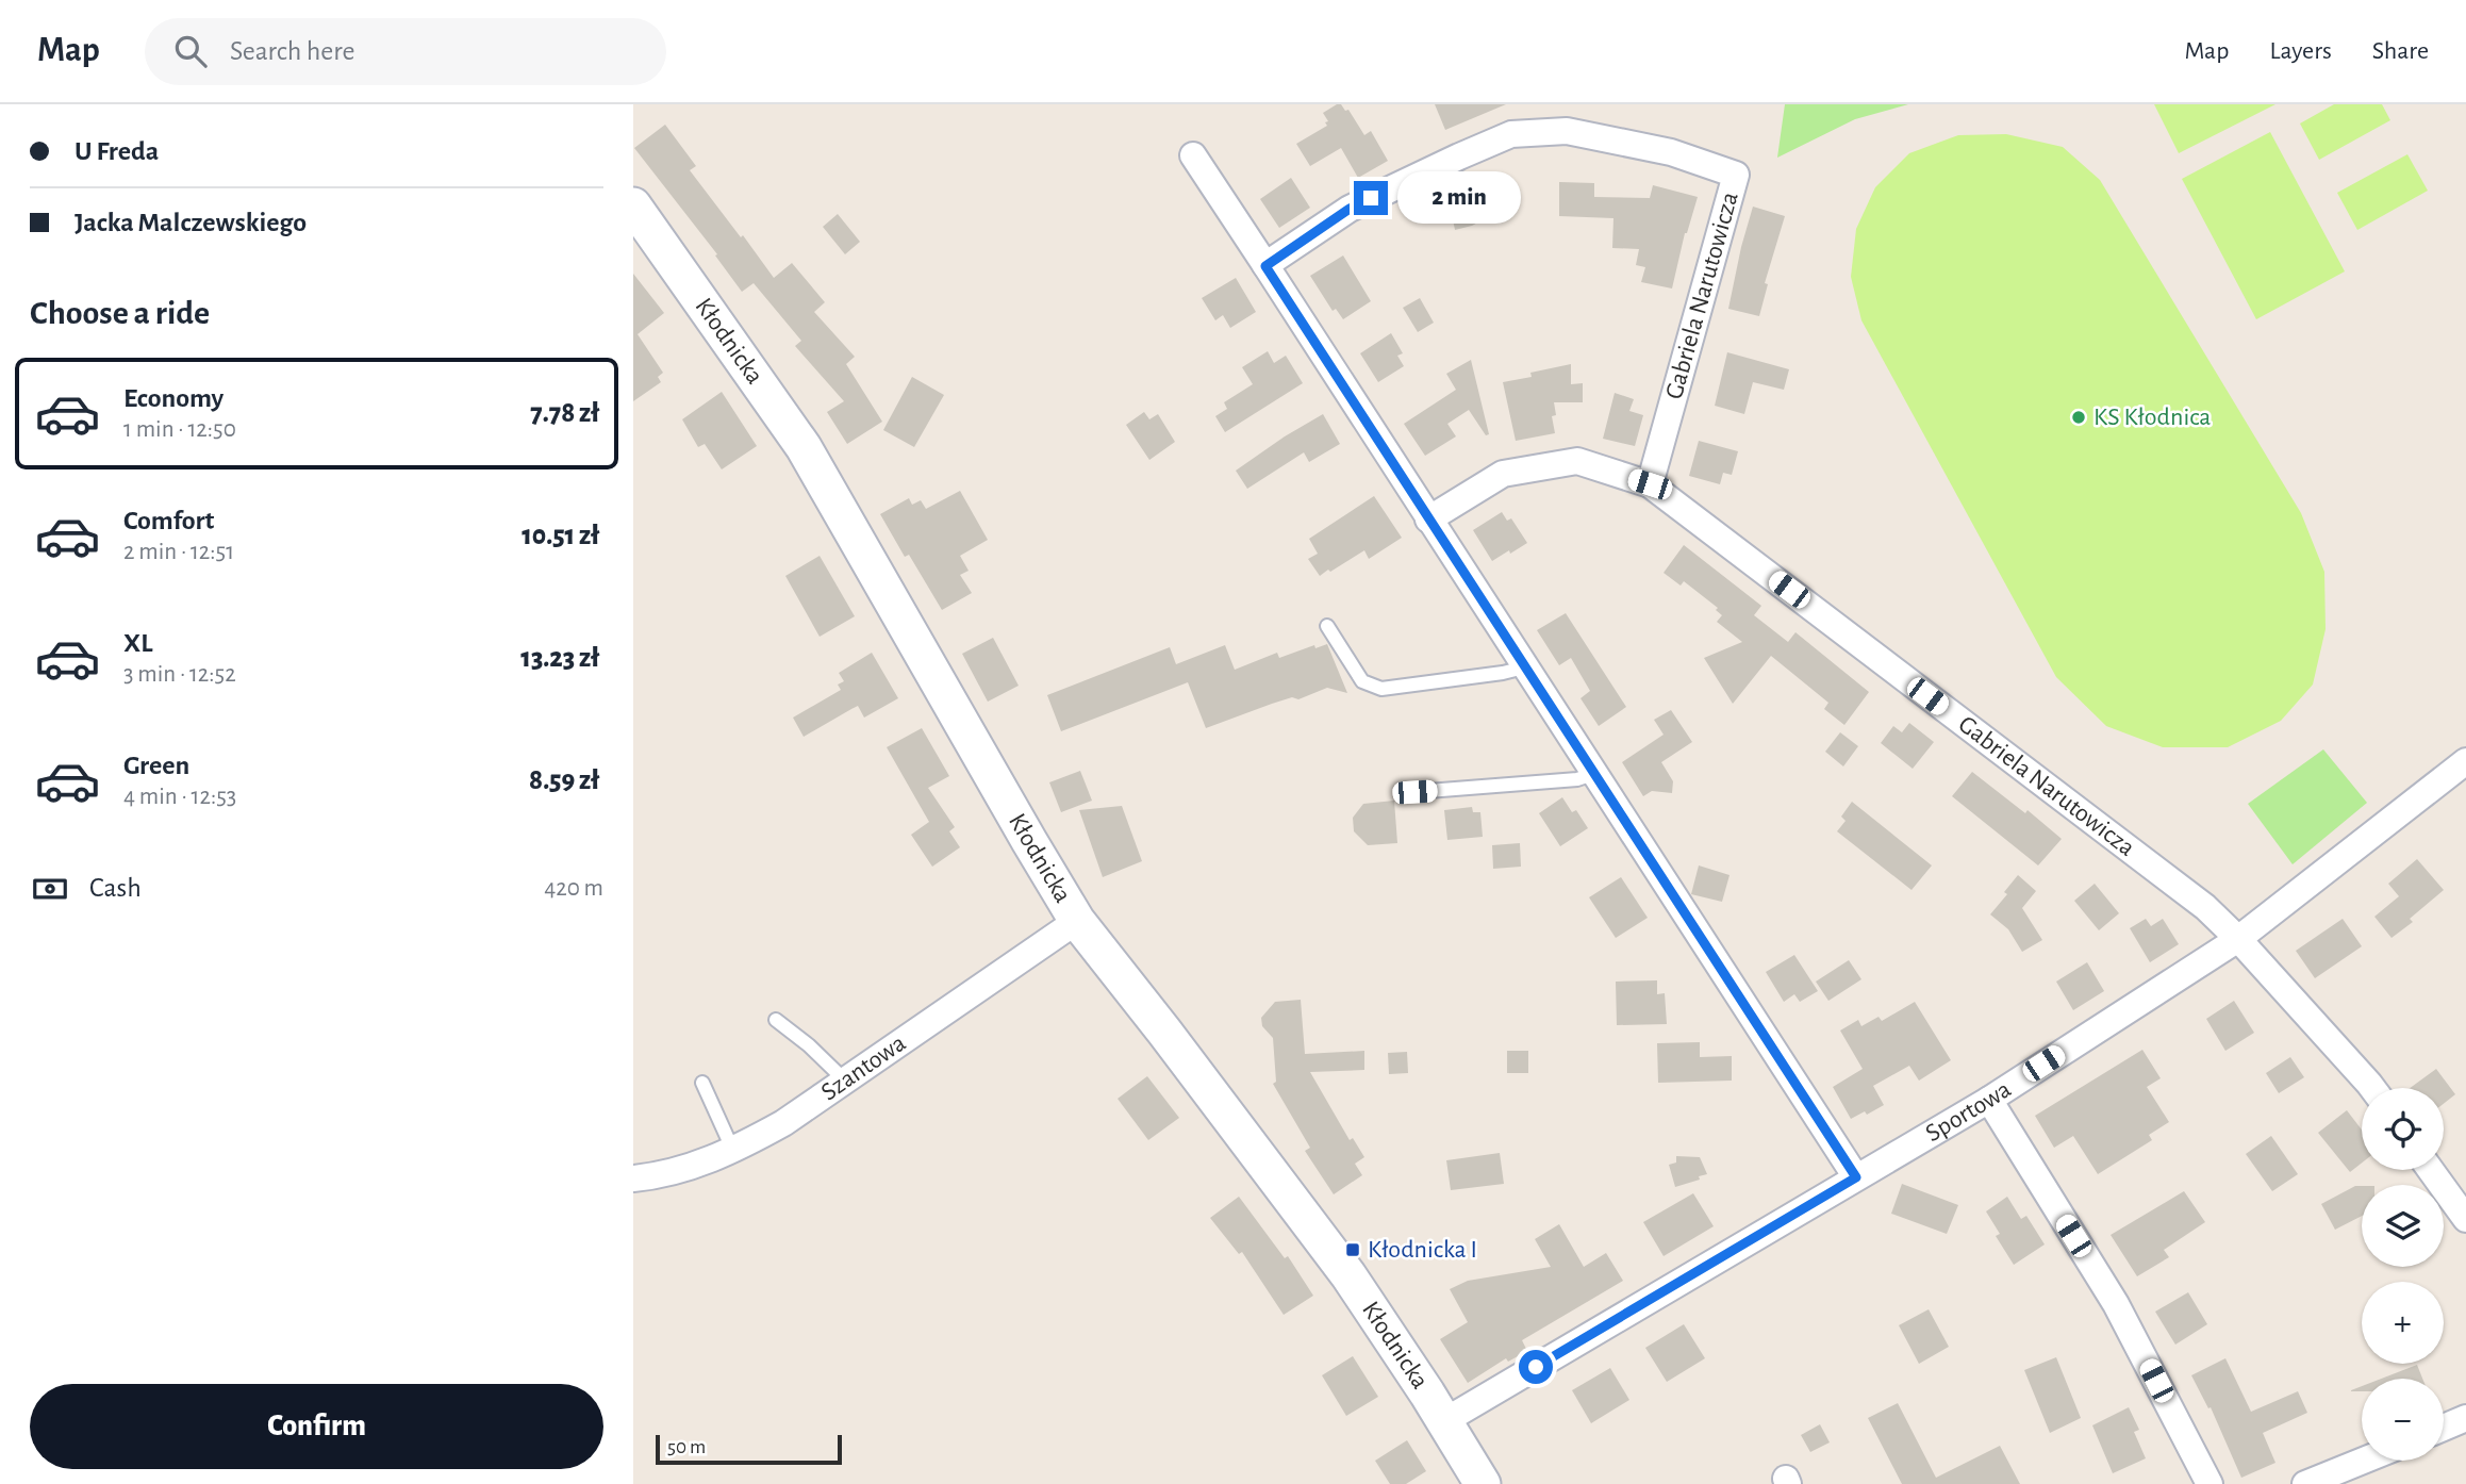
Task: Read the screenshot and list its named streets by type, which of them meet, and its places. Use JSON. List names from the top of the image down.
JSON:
{
  "streets": {
    "main road": ["Kłodnicka"],
    "street": ["Gabriela Narutowicza", "Szantowa", "Sportowa"]
  },
  "crossings": [
    ["Gabriela Narutowicza", "Sportowa"],
    ["Kłodnicka", "Szantowa"],
    ["Kłodnicka", "Sportowa"]
  ],
  "places": {
    "other": ["KS Kłodnica"],
    "transit": ["Kłodnicka I"]
  },
  "scale_bar": "50 m",
  "page": {
    "header": "Map",
    "search": "Search here",
    "nav": ["Map", "Layers", "Share"],
    "banner": ["U Freda", "Jacka Malczewskiego"],
    "bubble": "2 min",
    "heading": "Choose a ride",
    "list": [
      {
        "name": "Economy",
        "note": "1 min · 12:50",
        "value": "7.78 zł"
      },
      {
        "name": "Comfort",
        "note": "2 min · 12:51",
        "value": "10.51 zł"
      },
      {
        "name": "XL",
        "note": "3 min · 12:52",
        "value": "13.23 zł"
      },
      {
        "name": "Green",
        "note": "4 min · 12:53",
        "value": "8.59 zł"
      }
    ],
    "pay": ["Cash", "420 m"],
    "map_buttons": ["+", "−"],
    "buttons": "Confirm",
    "scale": "50 m"
  }
}
